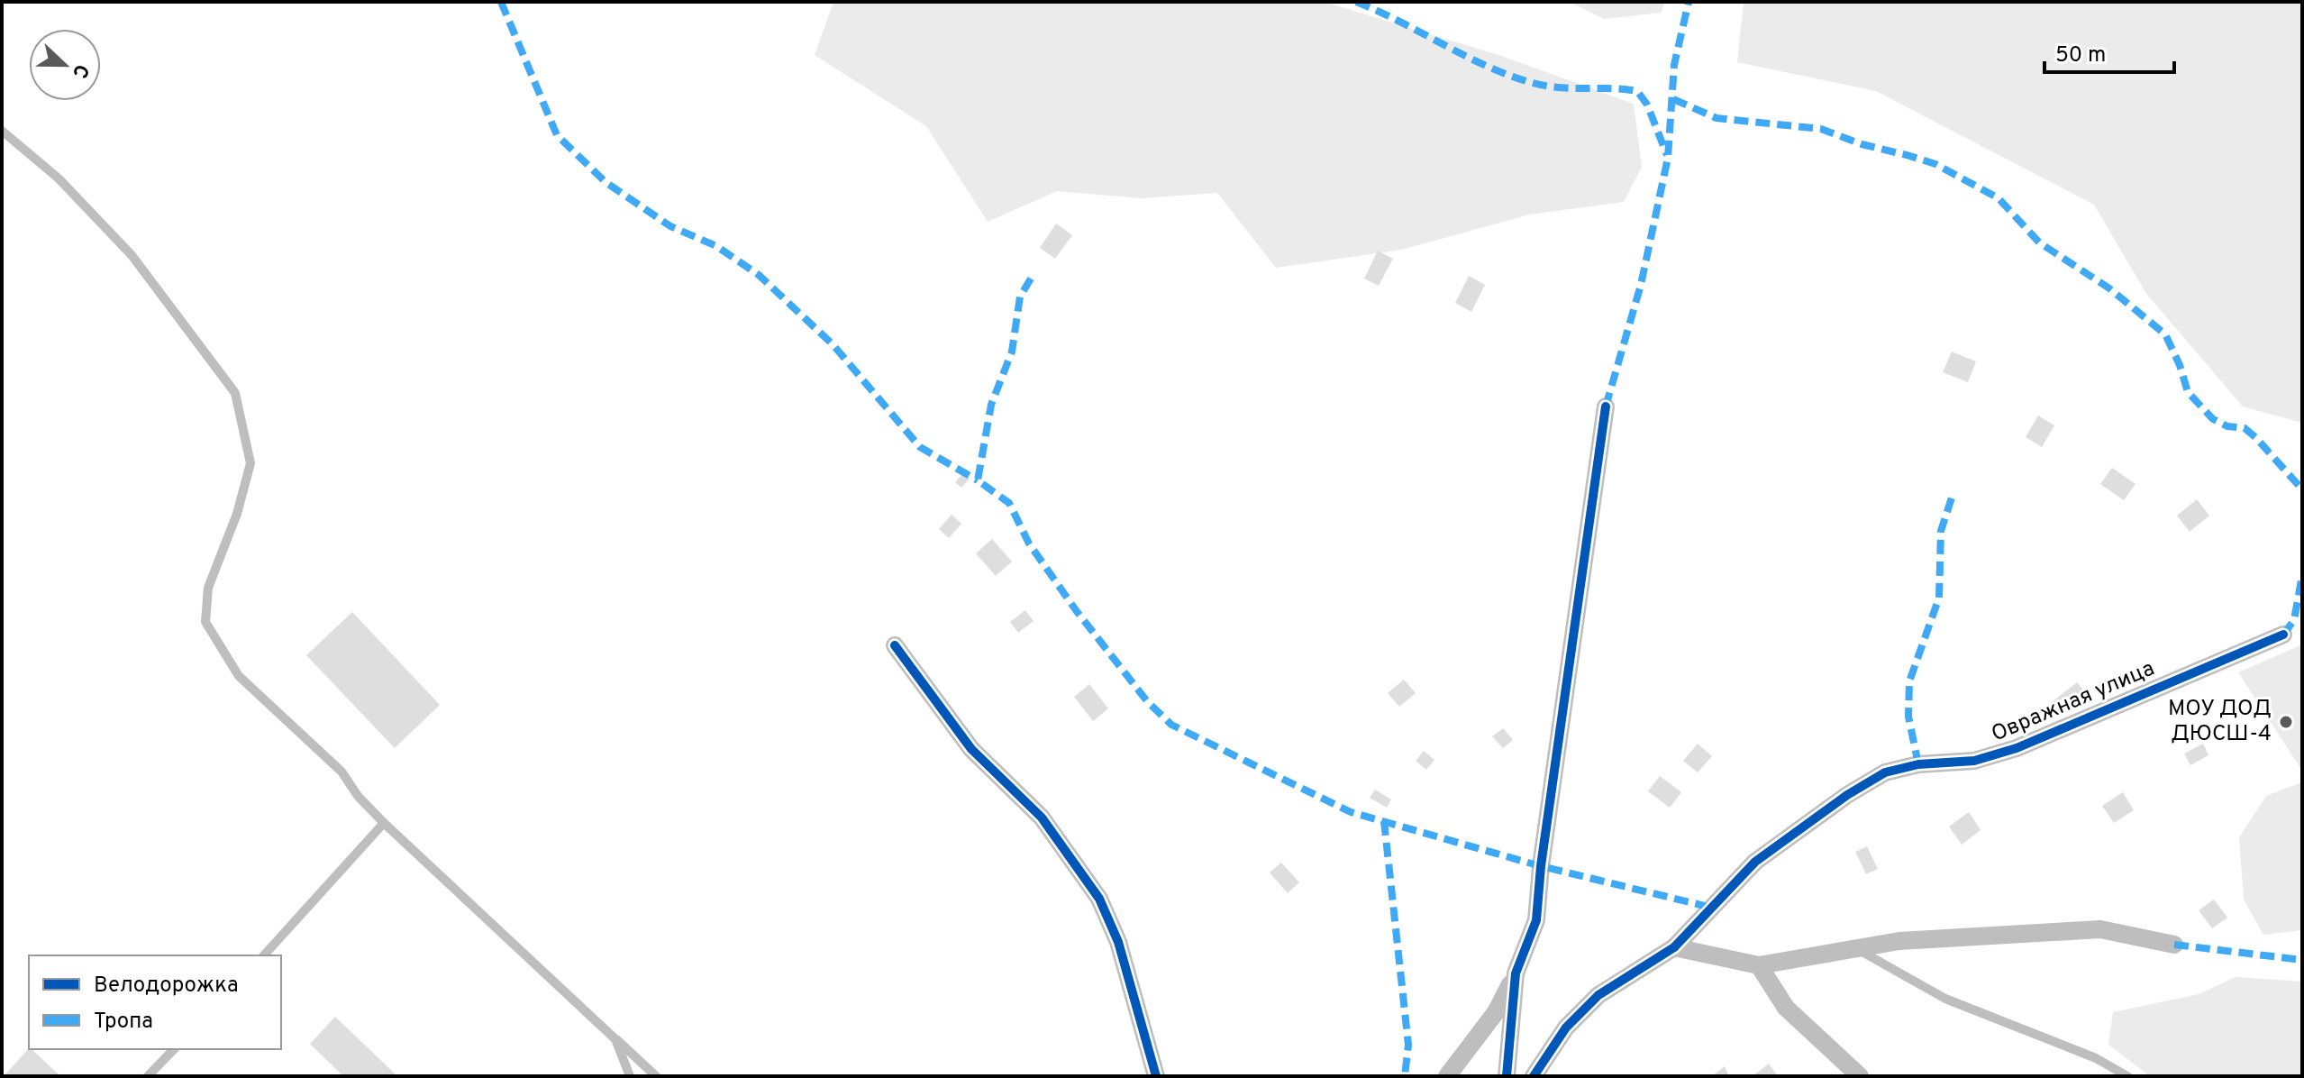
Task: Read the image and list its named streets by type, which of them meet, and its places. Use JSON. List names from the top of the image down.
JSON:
{
  "streets": {
    "street": ["Овражная улица"]
  },
  "places": ["МОУ ДОД ДЮСШ-4"],
  "legend": ["Велодорожка", "Тропа"],
  "scale_bar": "50 m",
  "north": "right"
}
